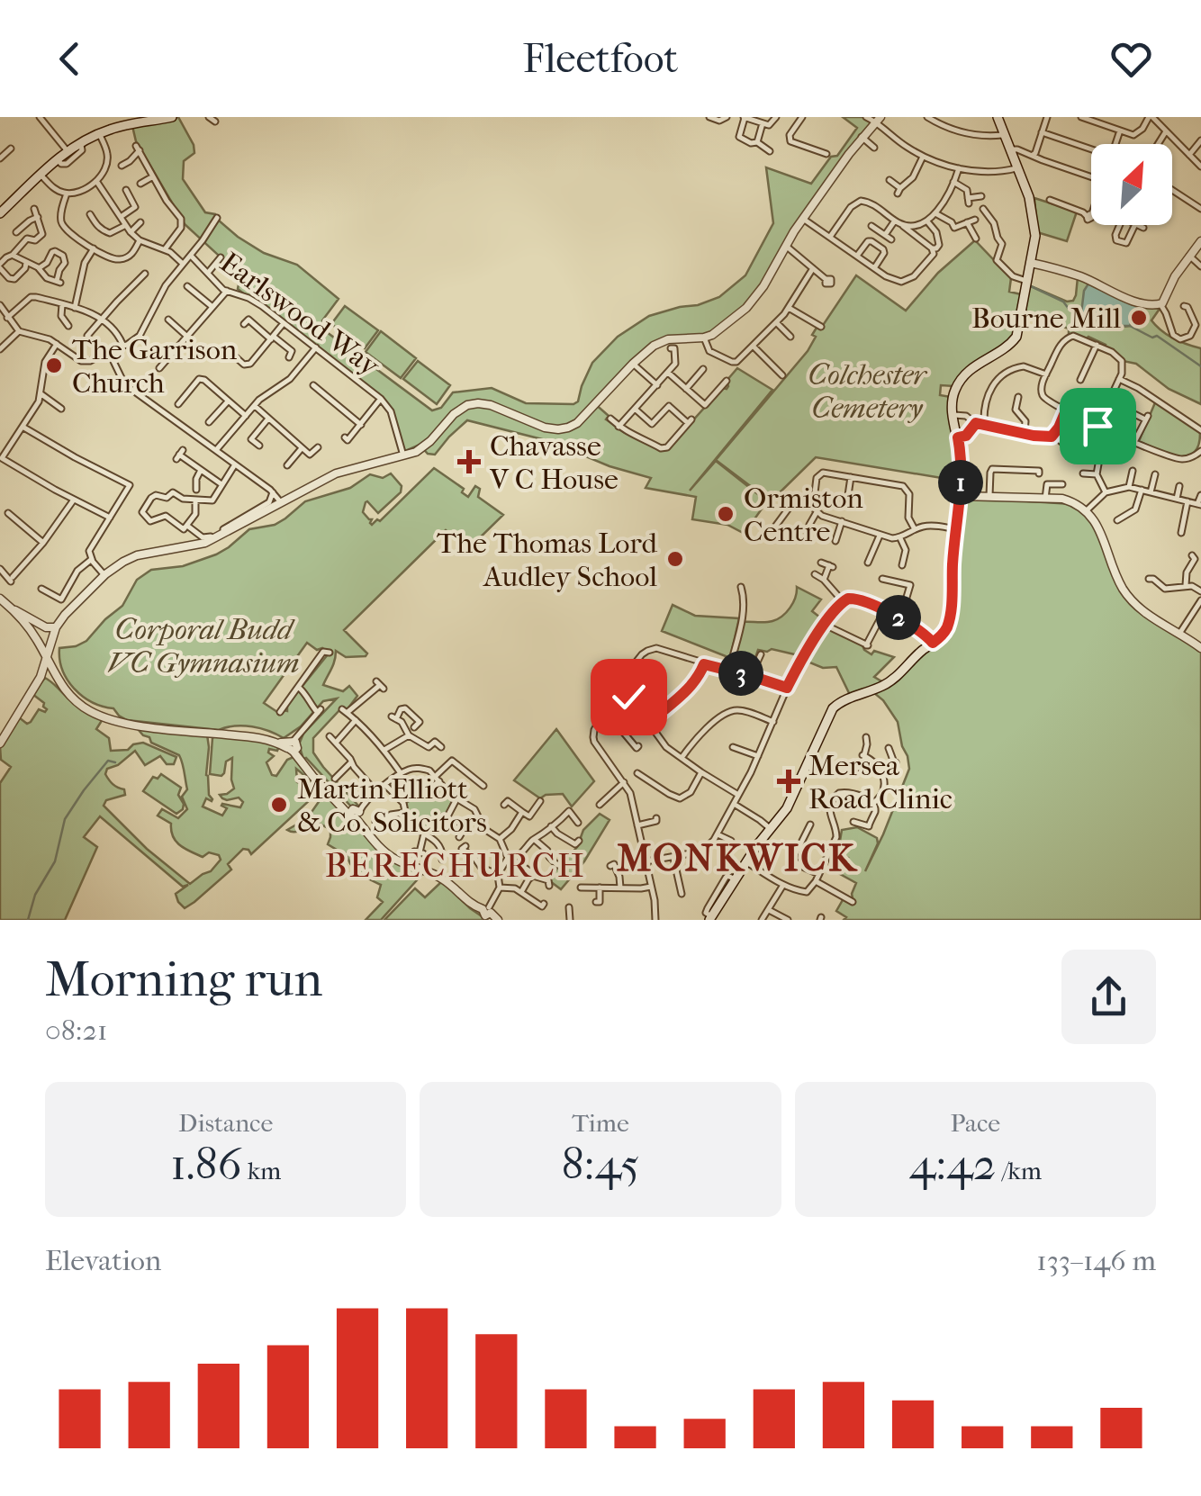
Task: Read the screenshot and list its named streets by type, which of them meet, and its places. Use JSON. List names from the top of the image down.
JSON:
{
  "streets": {
    "street": ["Earlswood Way"]
  },
  "districts": ["MONKWICK", "BERECHURCH"],
  "parks": ["Colchester Cemetery", "Corporal Budd VC Gymnasium"],
  "places": {
    "other": [
      "Bourne Mill",
      "The Garrison Church",
      "Ormiston Centre",
      "The Thomas Lord Audley School",
      "Martin Elliott & Co. Solicitors"
    ],
    "health": ["Chavasse V C House", "Mersea Road Clinic"]
  },
  "north": "top right",
  "page": {
    "header": "Fleetfoot",
    "pins": ["1", "2", "3"],
    "heading": ["Morning run", "08:21"],
    "stats": [
      ["Distance", "1.86 km"],
      ["Time", "8:45"],
      ["Pace", "4:42 /km"]
    ],
    "chart": ["Elevation", "133–146 m"]
  }
}
